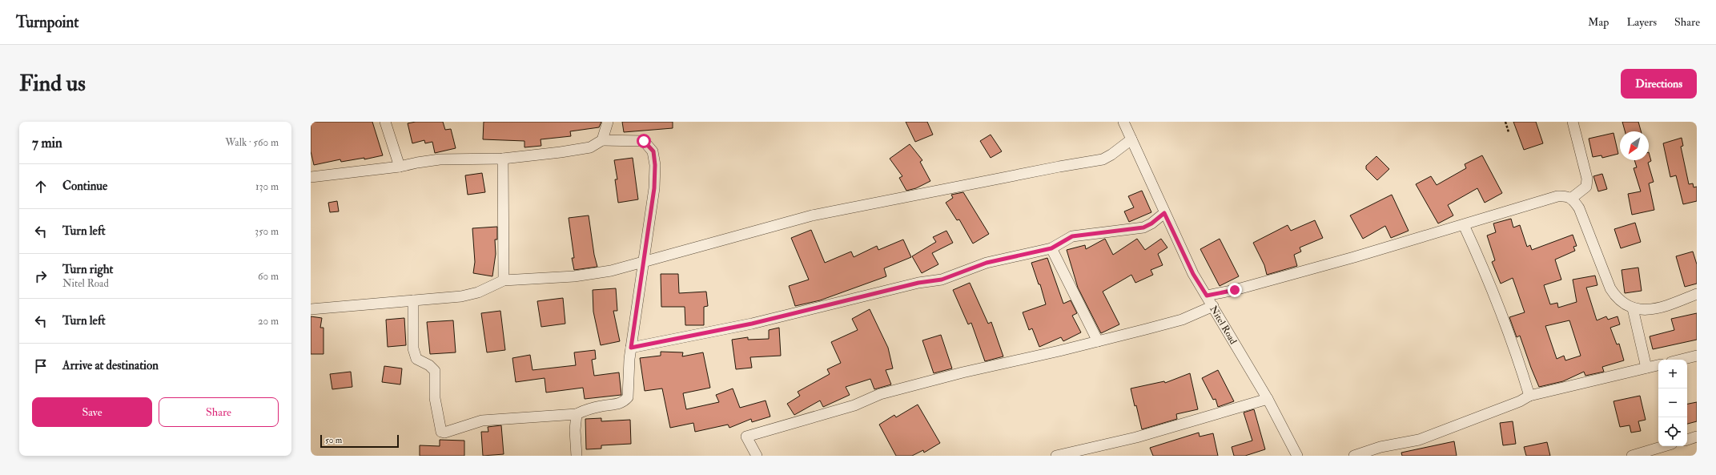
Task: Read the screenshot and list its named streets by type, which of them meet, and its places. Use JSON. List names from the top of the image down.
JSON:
{
  "streets": {
    "street": ["Nitel Road"]
  },
  "scale_bar": "50 m",
  "north": "bottom left",
  "page": {
    "header": "Turnpoint",
    "nav": ["Map", "Layers", "Share"],
    "buttons": [
      "Directions",
      ["Save", "Share"]
    ],
    "title": "Find us",
    "heading": ["7 min", "Walk · 560 m"],
    "list": [
      ["Continue", "130 m"],
      ["Turn left", "350 m"],
      ["Turn right", "Nitel Road", "60 m"],
      ["Turn left", "20 m"],
      "Arrive at destination"
    ],
    "map_buttons": ["+", "−"],
    "scale": "50 m"
  }
}
